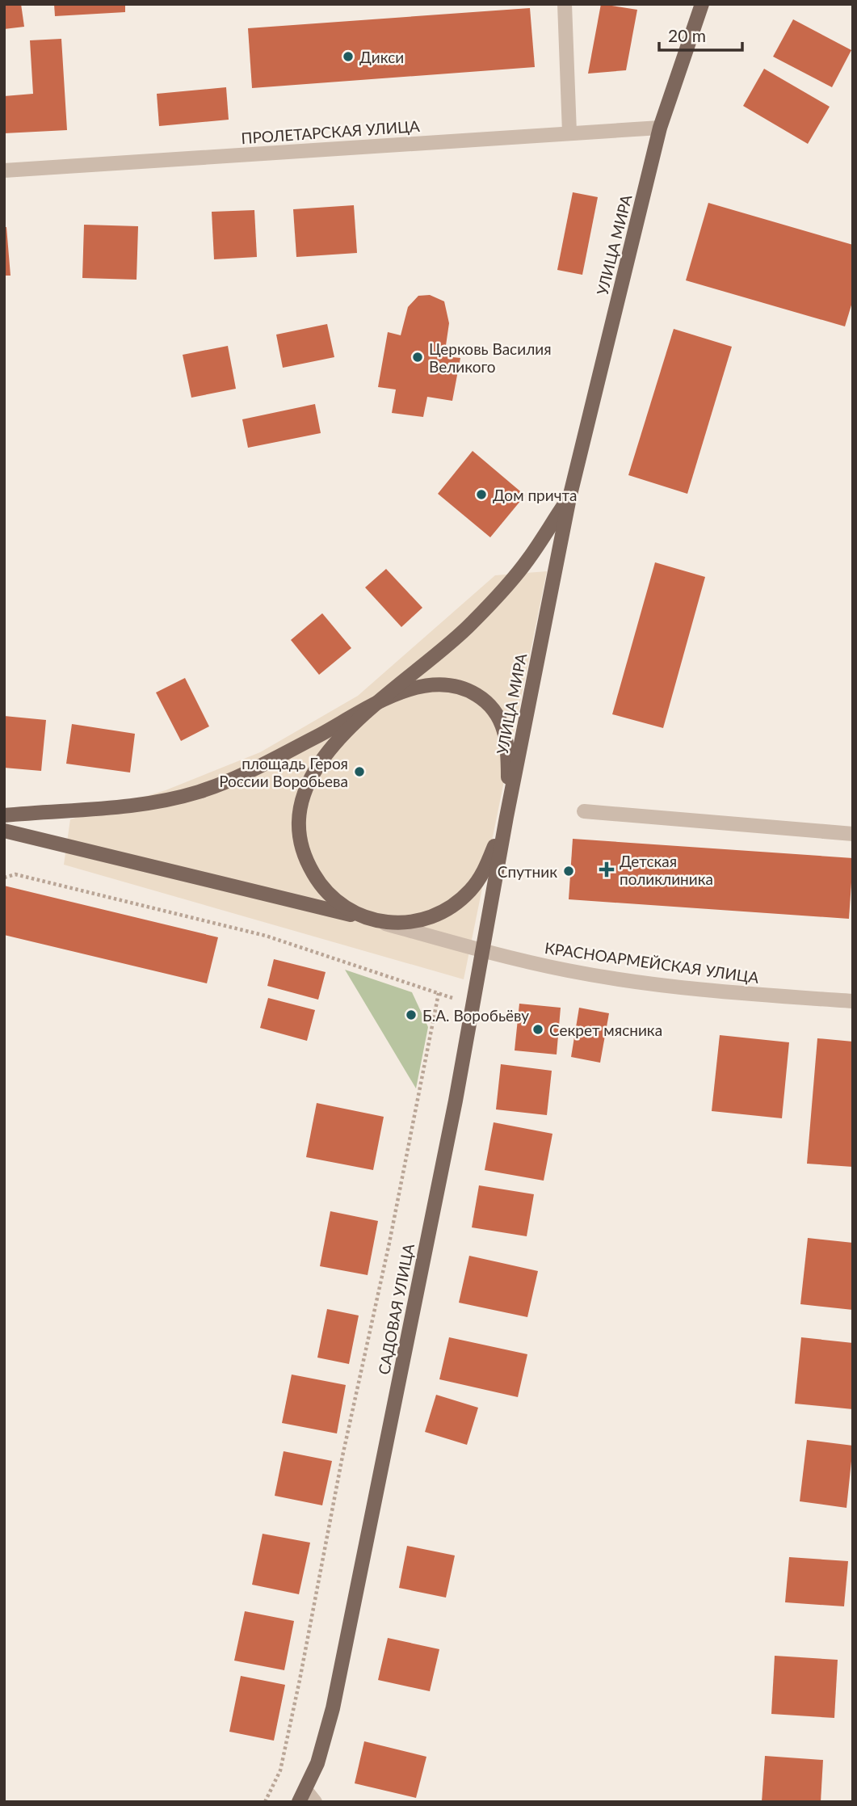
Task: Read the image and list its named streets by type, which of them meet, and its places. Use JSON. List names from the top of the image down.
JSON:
{
  "streets": {
    "main road": ["УЛИЦА МИРА", "САДОВАЯ УЛИЦА"],
    "street": ["ПРОЛЕТАРСКАЯ УЛИЦА", "КРАСНОАРМЕЙСКАЯ УЛИЦА"]
  },
  "crossings": [
    ["ПРОЛЕТАРСКАЯ УЛИЦА", "УЛИЦА МИРА"],
    ["УЛИЦА МИРА", "САДОВАЯ УЛИЦА"],
    ["КРАСНОАРМЕЙСКАЯ УЛИЦА", "САДОВАЯ УЛИЦА"]
  ],
  "places": {
    "other": [
      "Дикси",
      "Церковь Василия Великого",
      "Дом причта",
      "площадь Героя России Воробьева",
      "Спутник",
      "Б.А. Воробьёву",
      "Секрет мясника"
    ],
    "health": ["Детская поликлиника"]
  },
  "scale_bar": "20 m"
}
